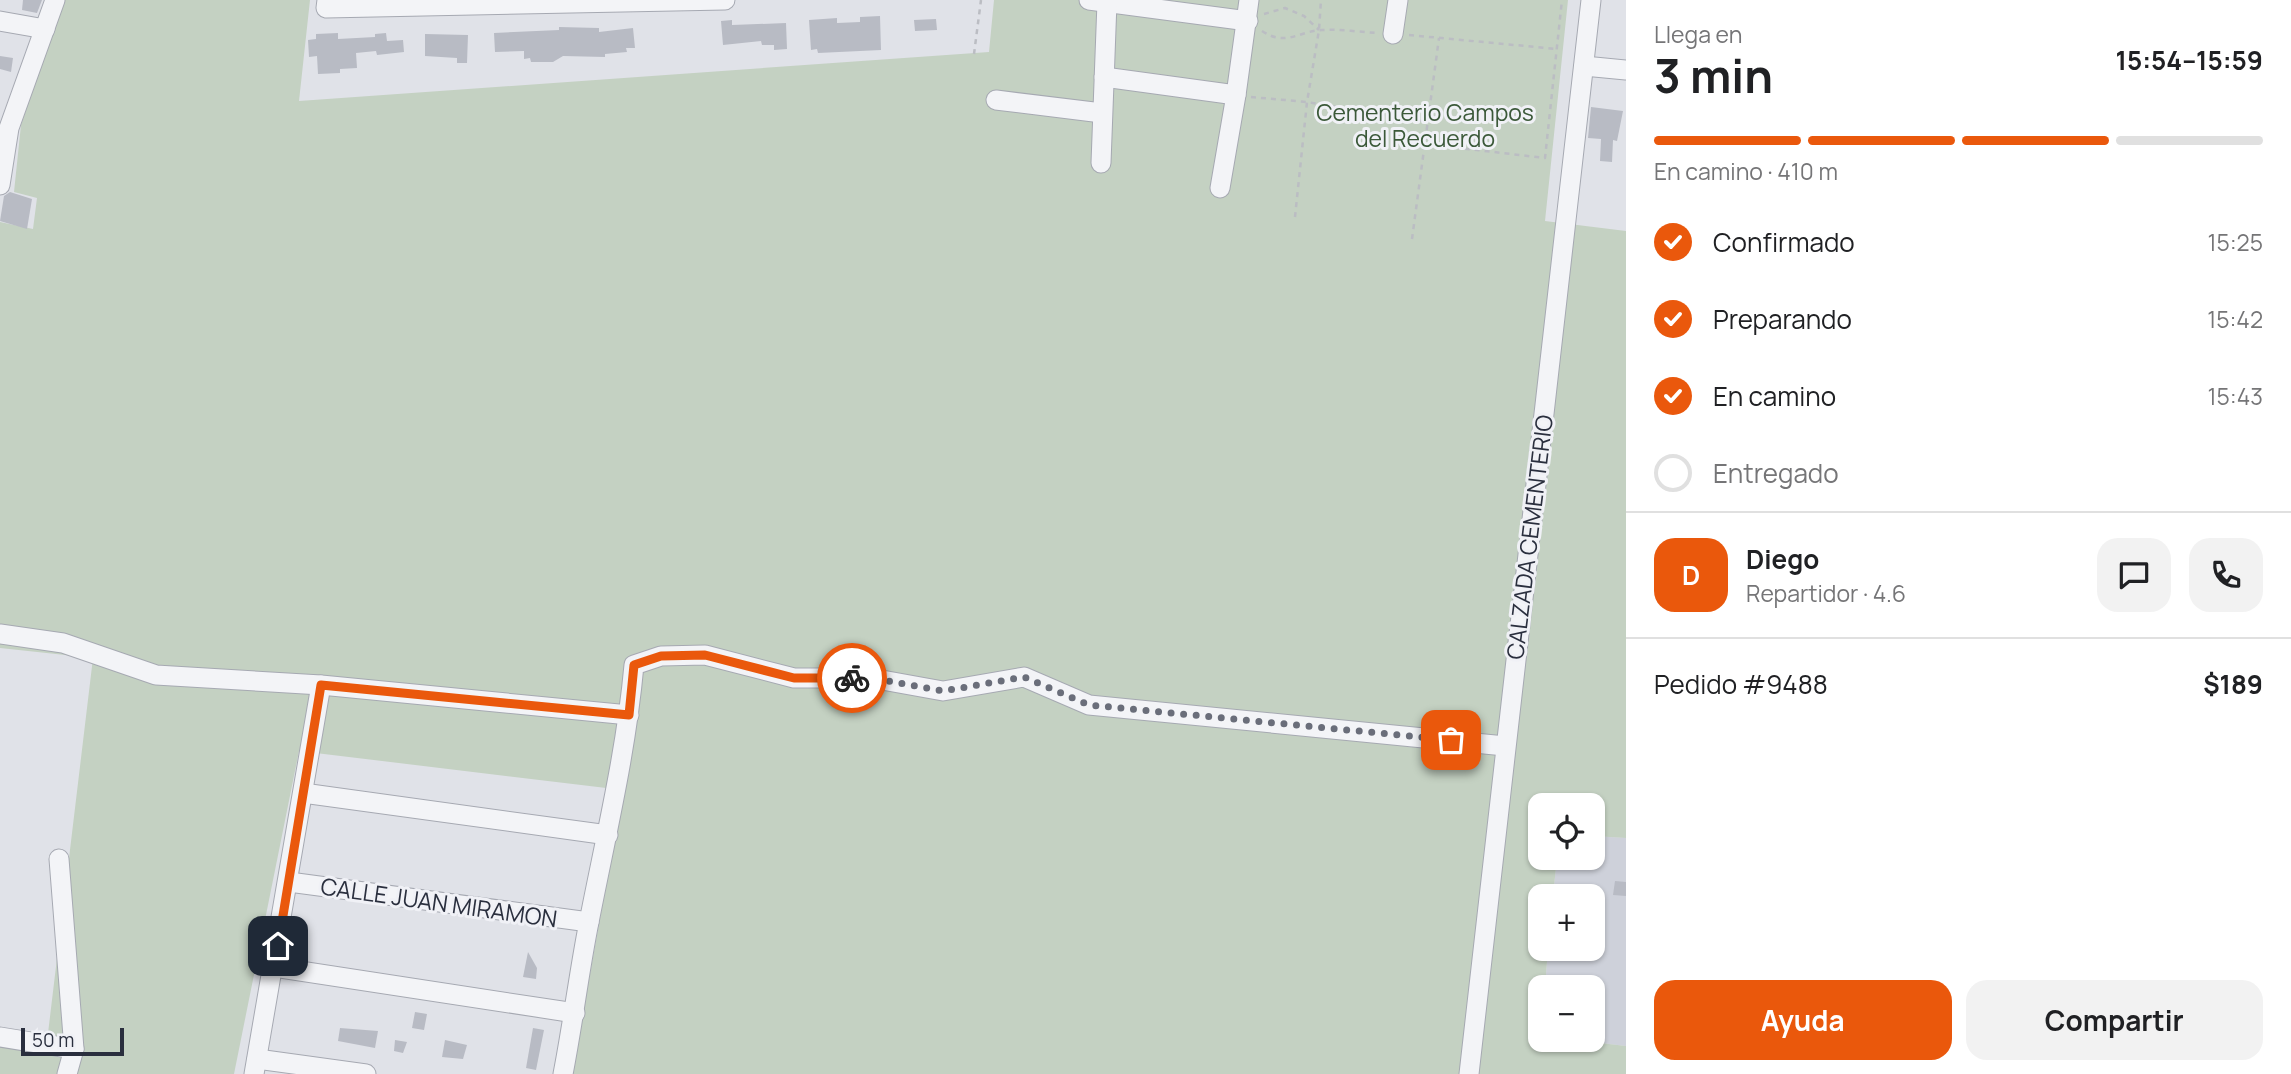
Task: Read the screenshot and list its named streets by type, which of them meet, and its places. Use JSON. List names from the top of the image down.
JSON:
{
  "streets": {
    "street": ["CALZADA CEMENTERIO", "CALLE JUAN MIRAMON"]
  },
  "parks": ["Cementerio Campos del Recuerdo"],
  "scale_bar": "50 m",
  "page": {
    "heading": ["3 min", "Llega en", "15:54–15:59"],
    "panel": [
      "Diego",
      "Repartidor · 4.6",
      "Pedido #9488",
      "$189"
    ],
    "bar": "En camino · 410 m",
    "list": [
      ["Confirmado", "15:25"],
      ["Preparando", "15:42"],
      ["En camino", "15:43"],
      "Entregado"
    ],
    "round": "D",
    "map_buttons": ["+", "−"],
    "buttons": ["Ayuda", "Compartir"],
    "scale": "50 m"
  }
}
